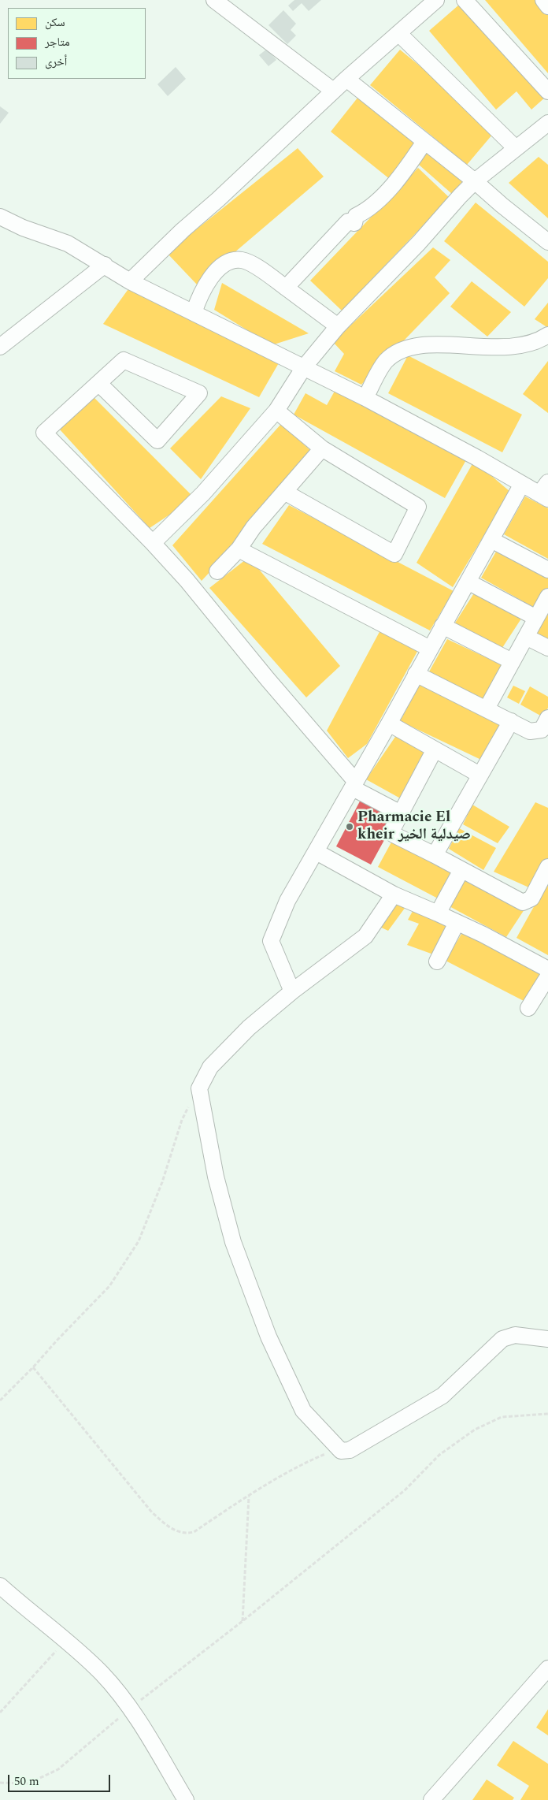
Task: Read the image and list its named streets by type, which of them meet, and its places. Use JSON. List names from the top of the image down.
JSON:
{
  "places": ["Pharmacie El kheir صيدلية الخير"],
  "legend": ["سكن", "متاجر", "أخرى"],
  "scale_bar": "50 m"
}
